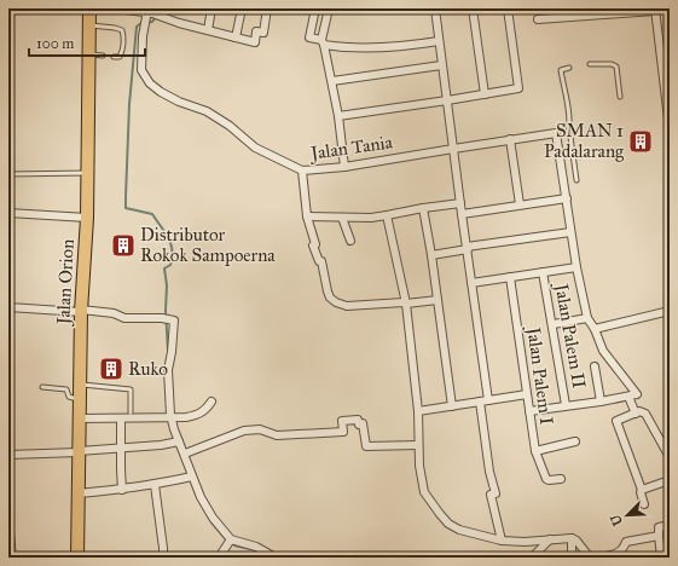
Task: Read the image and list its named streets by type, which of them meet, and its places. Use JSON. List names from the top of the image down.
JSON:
{
  "streets": {
    "highway": ["Jalan Orion"],
    "street": ["Jalan Tania", "Jalan Palem II", "Jalan Palem I"]
  },
  "places": {
    "building": ["SMAN 1 Padalarang", "Distributor Rokok Sampoerna", "Ruko"]
  },
  "scale_bar": "100 m",
  "north": "bottom left"
}
